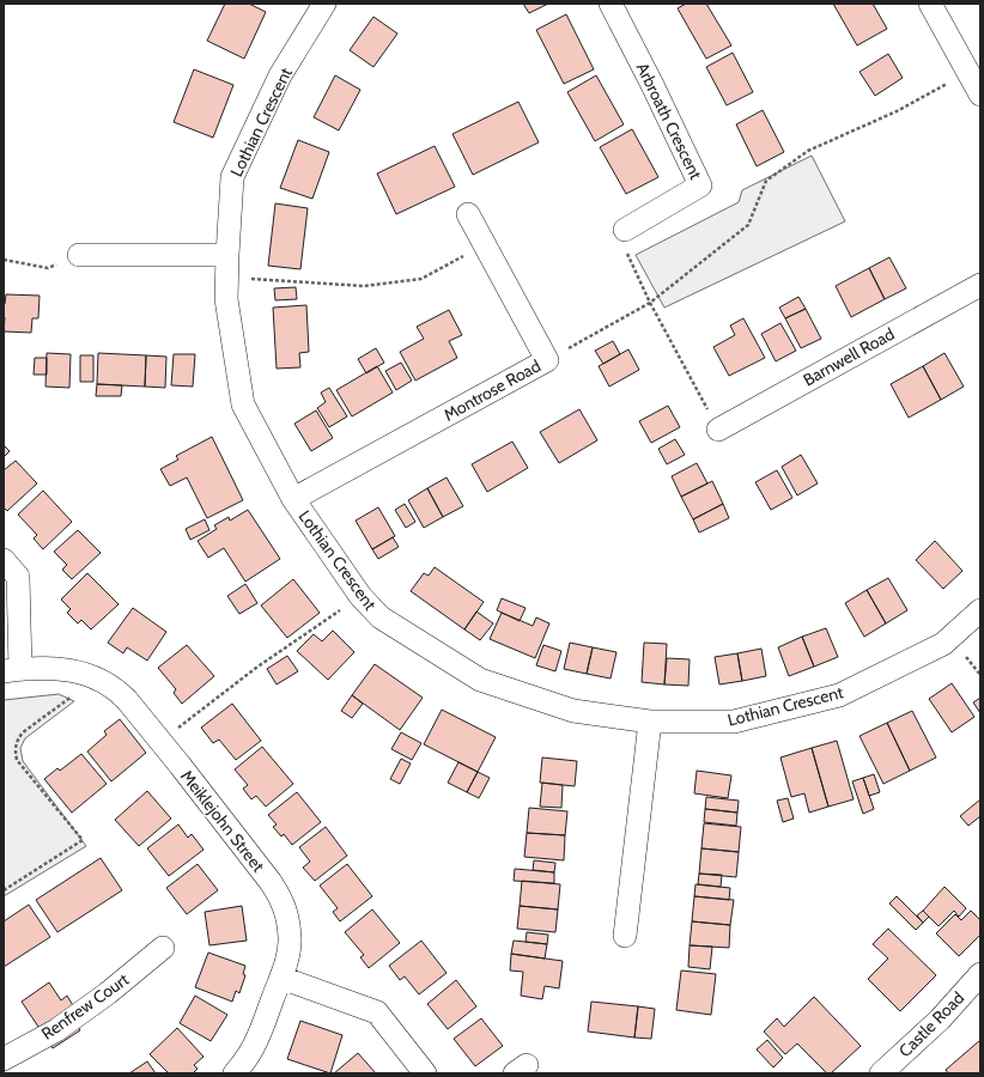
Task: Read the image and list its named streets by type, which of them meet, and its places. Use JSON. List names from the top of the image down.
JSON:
{
  "streets": {
    "street": [
      "Arbroath Crescent",
      "Lothian Crescent",
      "Barnwell Road",
      "Montrose Road",
      "Meiklejohn Street",
      "Renfrew Court",
      "Castle Road"
    ]
  },
  "crossings": [
    ["Lothian Crescent", "Montrose Road"]
  ]
}
